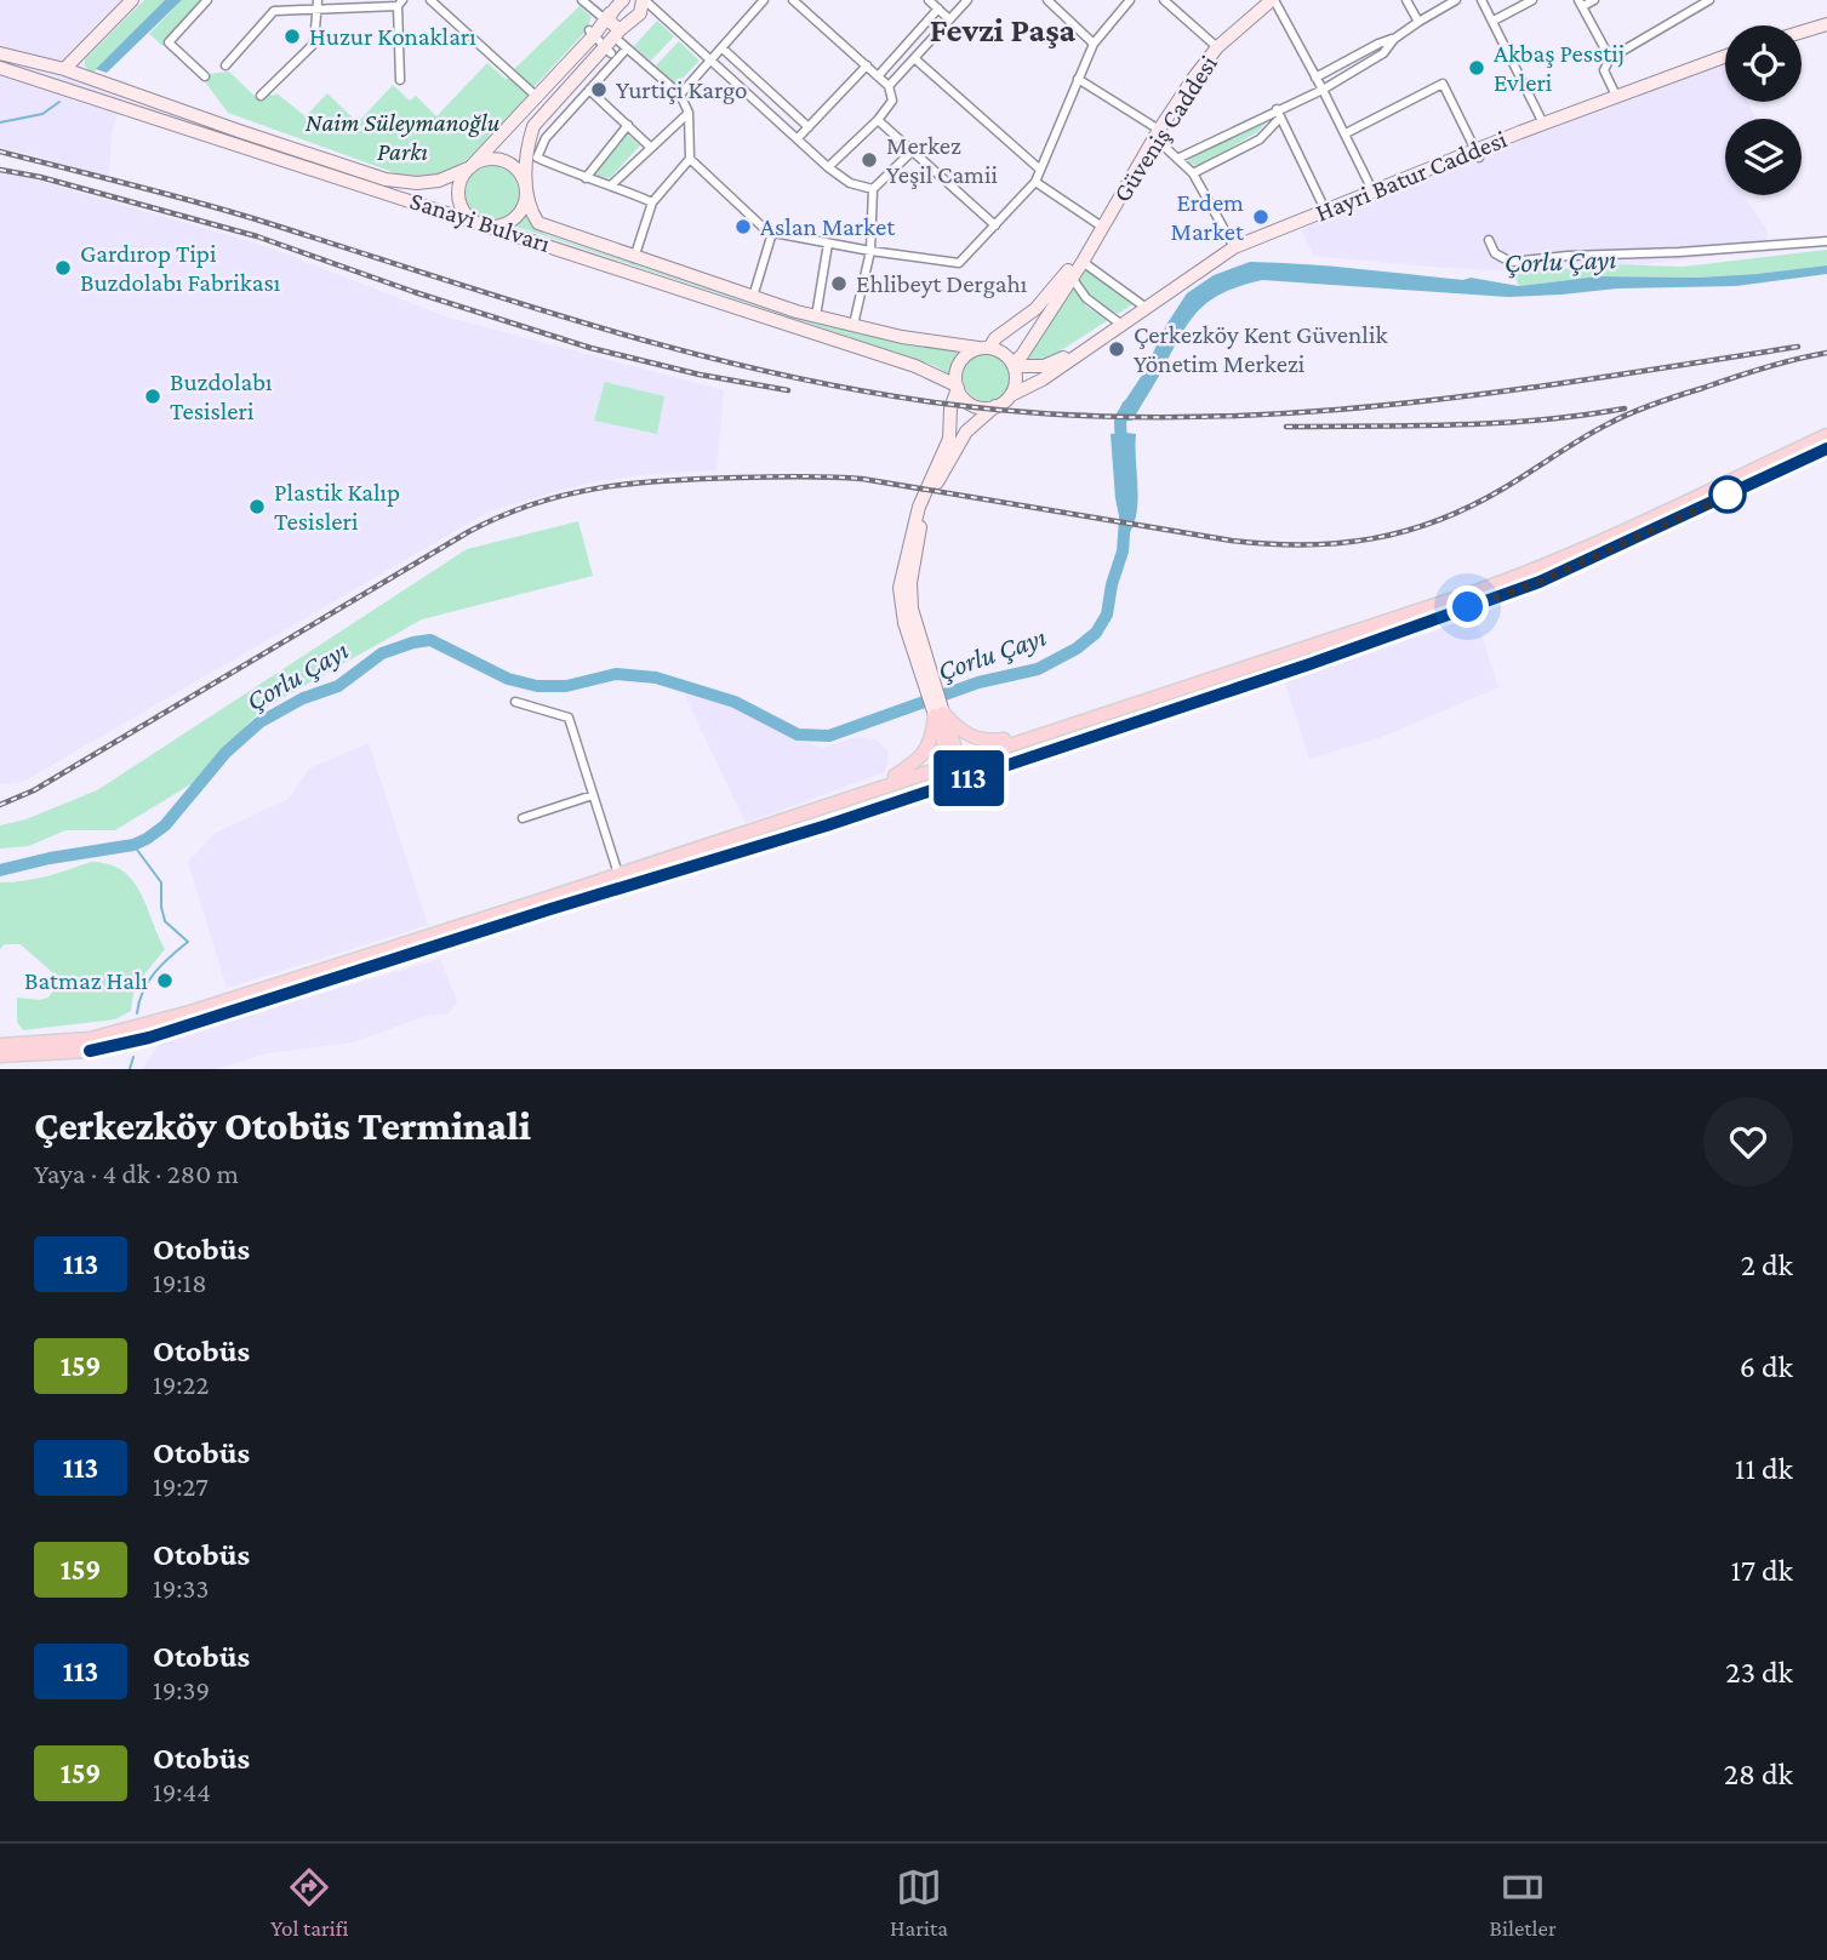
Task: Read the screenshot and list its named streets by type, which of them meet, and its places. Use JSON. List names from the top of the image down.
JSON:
{
  "streets": {
    "main road": ["Güveniş Caddesi", "Hayri Batur Caddesi", "Sanayi Bulvarı"]
  },
  "crossings": [
    ["Güveniş Caddesi", "Hayri Batur Caddesi"],
    ["Güveniş Caddesi", "Sanayi Bulvarı"],
    ["Hayri Batur Caddesi", "Sanayi Bulvarı"]
  ],
  "districts": ["Fevzi Paşa"],
  "water": ["Çorlu Çayı"],
  "parks": ["Naim Süleymanoğlu Parkı"],
  "places": [
    "Huzur Konakları",
    "Akbaş Pesstij Evleri",
    "Yurtiçi Kargo",
    "Merkez Yeşil Camii",
    "Erdem Market",
    "Aslan Market",
    "Gardırop Tipi Buzdolabı Fabrikası",
    "Ehlibeyt Dergahı",
    "Çerkezköy Kent Güvenlik Yönetim Merkezi",
    "Buzdolabı Tesisleri",
    "Plastik Kalıp Tesisleri",
    "Batmaz Halı"
  ],
  "lines": ["bus line 113"],
  "page": {
    "on_map": "113",
    "heading": ["Çerkezköy Otobüs Terminali", "Yaya · 4 dk · 280 m"],
    "list": [
      {
        "mark": "113",
        "name": "Otobüs",
        "note": "19:18",
        "value": "2 dk"
      },
      {
        "mark": "159",
        "name": "Otobüs",
        "note": "19:22",
        "value": "6 dk"
      },
      {
        "mark": "113",
        "name": "Otobüs",
        "note": "19:27",
        "value": "11 dk"
      },
      {
        "mark": "159",
        "name": "Otobüs",
        "note": "19:33",
        "value": "17 dk"
      },
      {
        "mark": "113",
        "name": "Otobüs",
        "note": "19:39",
        "value": "23 dk"
      },
      {
        "mark": "159",
        "name": "Otobüs",
        "note": "19:44",
        "value": "28 dk"
      }
    ],
    "tabs": ["Yol tarifi", "Harita", "Biletler"]
  }
}
